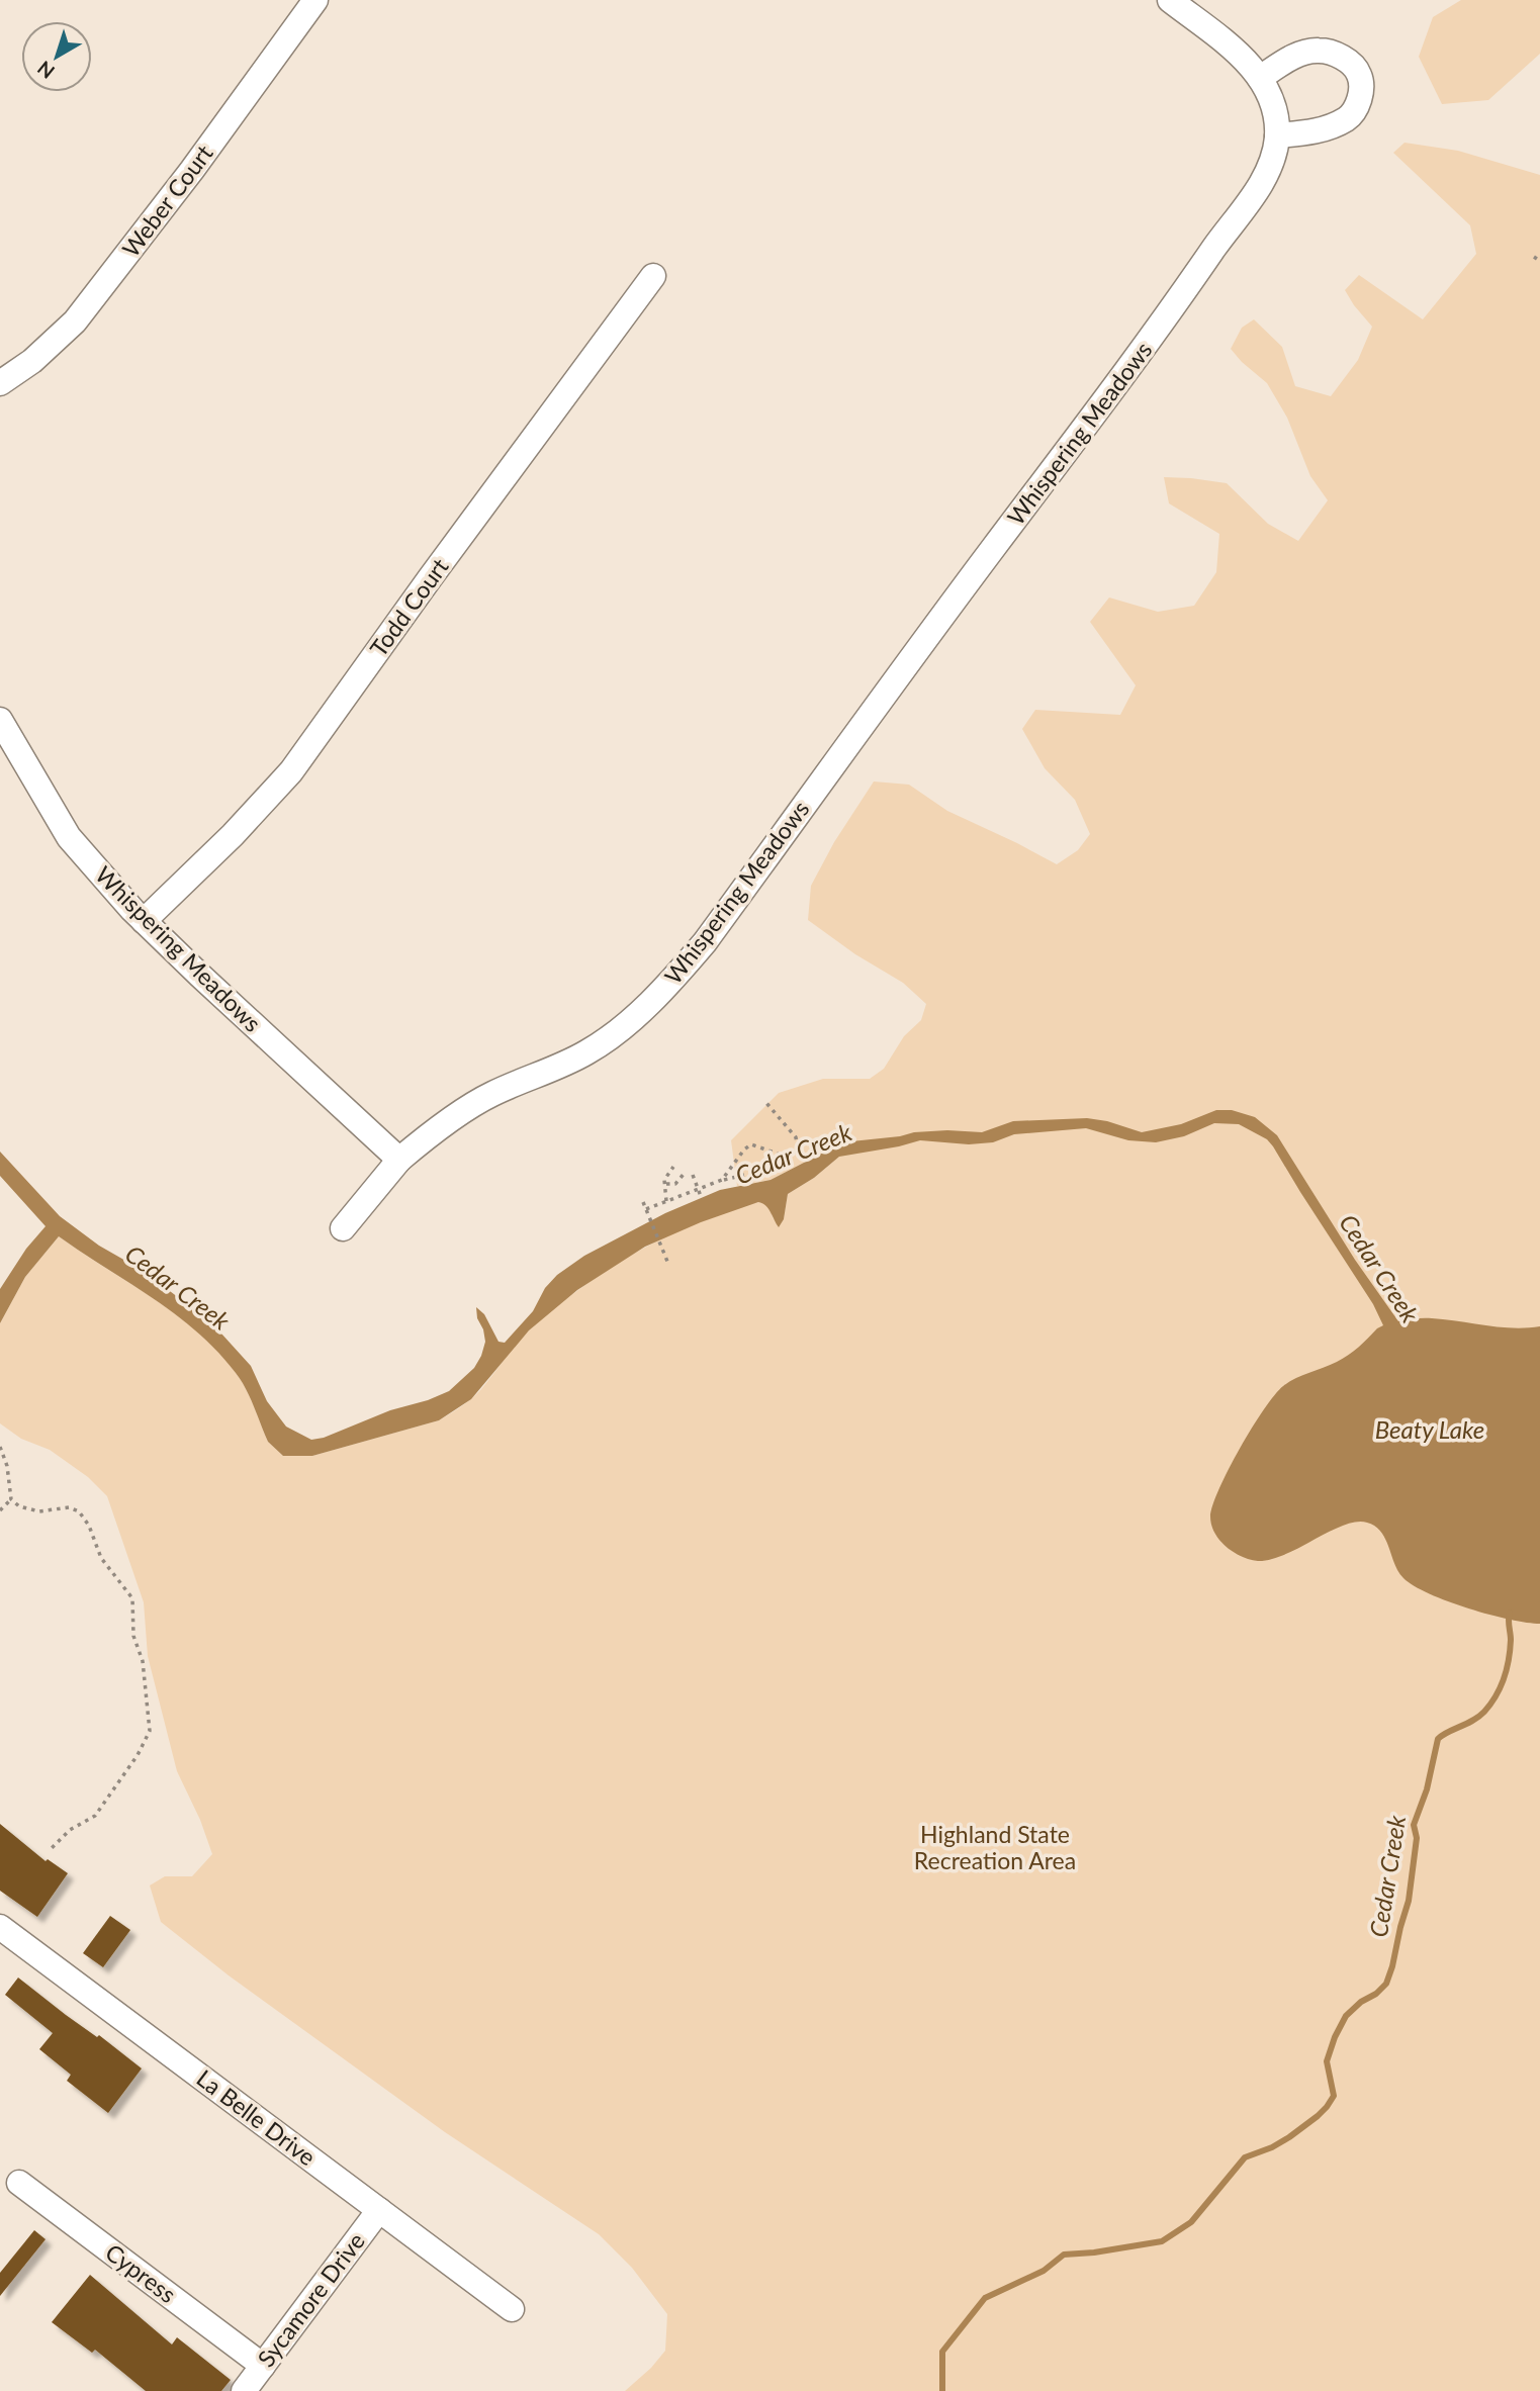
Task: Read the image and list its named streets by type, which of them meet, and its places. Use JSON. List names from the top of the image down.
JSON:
{
  "streets": {
    "street": [
      "Weber Court",
      "Whispering Meadows",
      "Todd Court",
      "La Belle Drive",
      "Cypress",
      "Sycamore Drive"
    ]
  },
  "crossings": [
    ["Whispering Meadows", "Todd Court"],
    ["La Belle Drive", "Sycamore Drive"],
    ["Cypress", "Sycamore Drive"]
  ],
  "water": ["Cedar Creek", "Beaty Lake"],
  "parks": ["Highland State Recreation Area"],
  "north": "bottom left"
}
